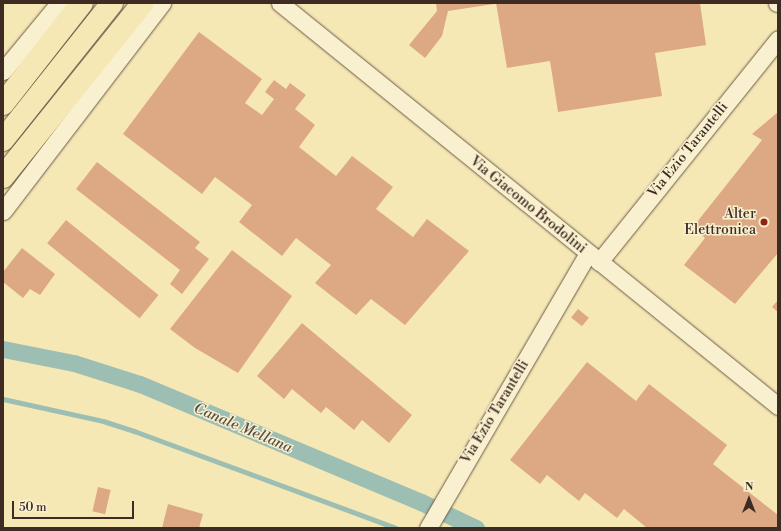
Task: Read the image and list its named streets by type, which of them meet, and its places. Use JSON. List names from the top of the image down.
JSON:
{
  "streets": {
    "street": ["Via Ezio Tarantelli", "Via Giacomo Brodolini"]
  },
  "crossings": [
    ["Via Ezio Tarantelli", "Via Giacomo Brodolini"]
  ],
  "water": ["Canale Mellana"],
  "places": ["Alter Elettronica"],
  "scale_bar": "50 m",
  "north": "top"
}
